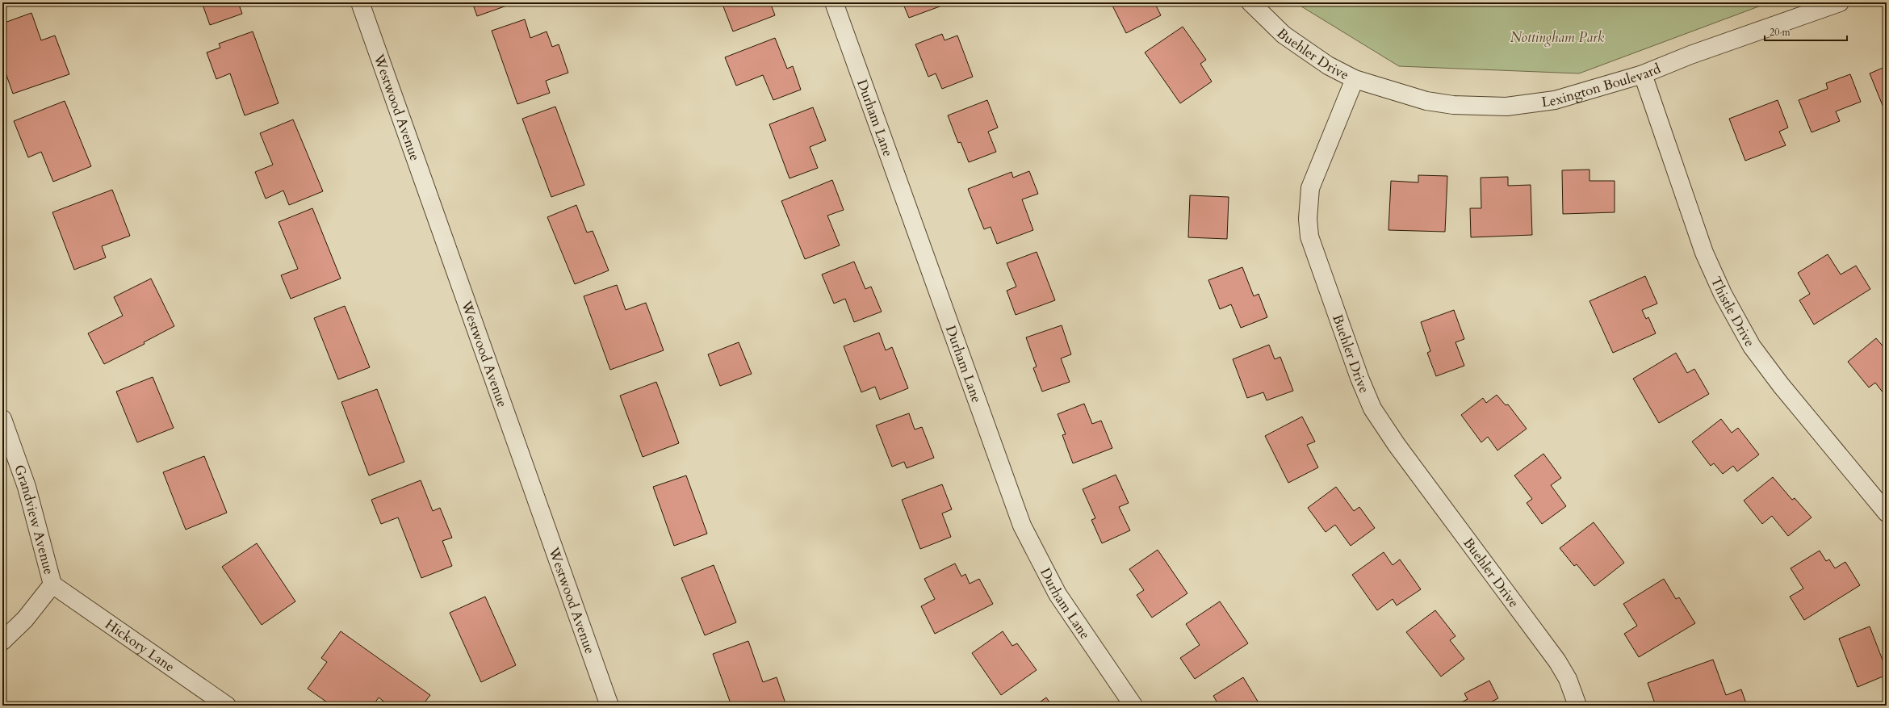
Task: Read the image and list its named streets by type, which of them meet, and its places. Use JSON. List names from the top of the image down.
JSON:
{
  "streets": {
    "street": [
      "Buehler Drive",
      "Lexington Boulevard",
      "Westwood Avenue",
      "Durham Lane",
      "Thistle Drive",
      "Grandview Avenue",
      "Hickory Lane"
    ]
  },
  "crossings": [
    ["Buehler Drive", "Lexington Boulevard"],
    ["Lexington Boulevard", "Thistle Drive"],
    ["Grandview Avenue", "Hickory Lane"]
  ],
  "parks": ["Nottingham Park"],
  "scale_bar": "20 m"
}
